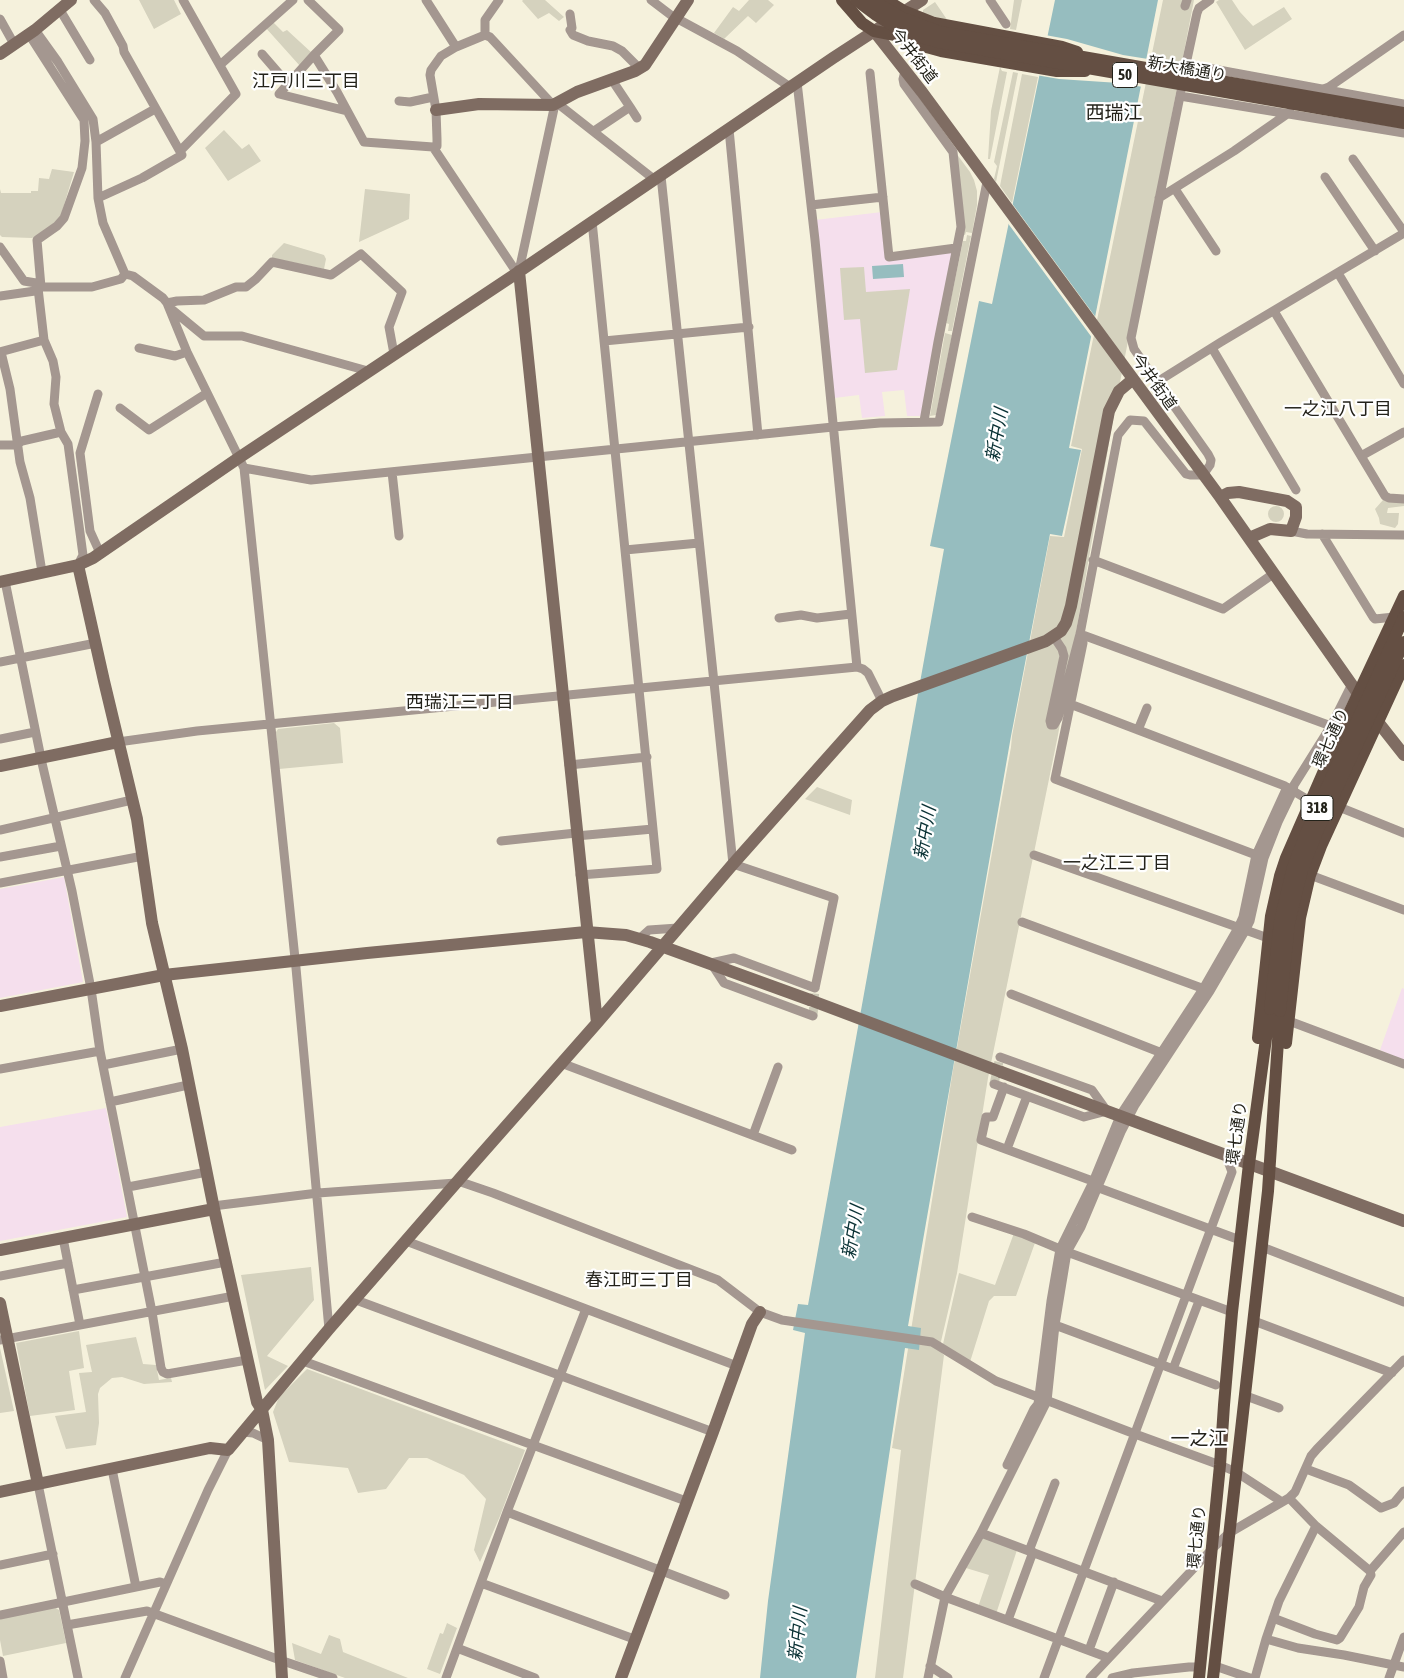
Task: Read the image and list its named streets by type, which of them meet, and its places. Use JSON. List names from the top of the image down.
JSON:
{
  "streets": {
    "main road": [
      "新大橋通り",
      "50",
      "環七通り",
      "318"
    ],
    "street": ["今井街道"]
  },
  "crossings": [
    ["今井街道", "50"],
    ["新大橋通り", "50"]
  ],
  "districts": [
    "江戸川三丁目",
    "西瑞江",
    "一之江八丁目",
    "西瑞江三丁目",
    "一之江三丁目",
    "春江町三丁目",
    "一之江"
  ],
  "water": ["新中川"]
}
